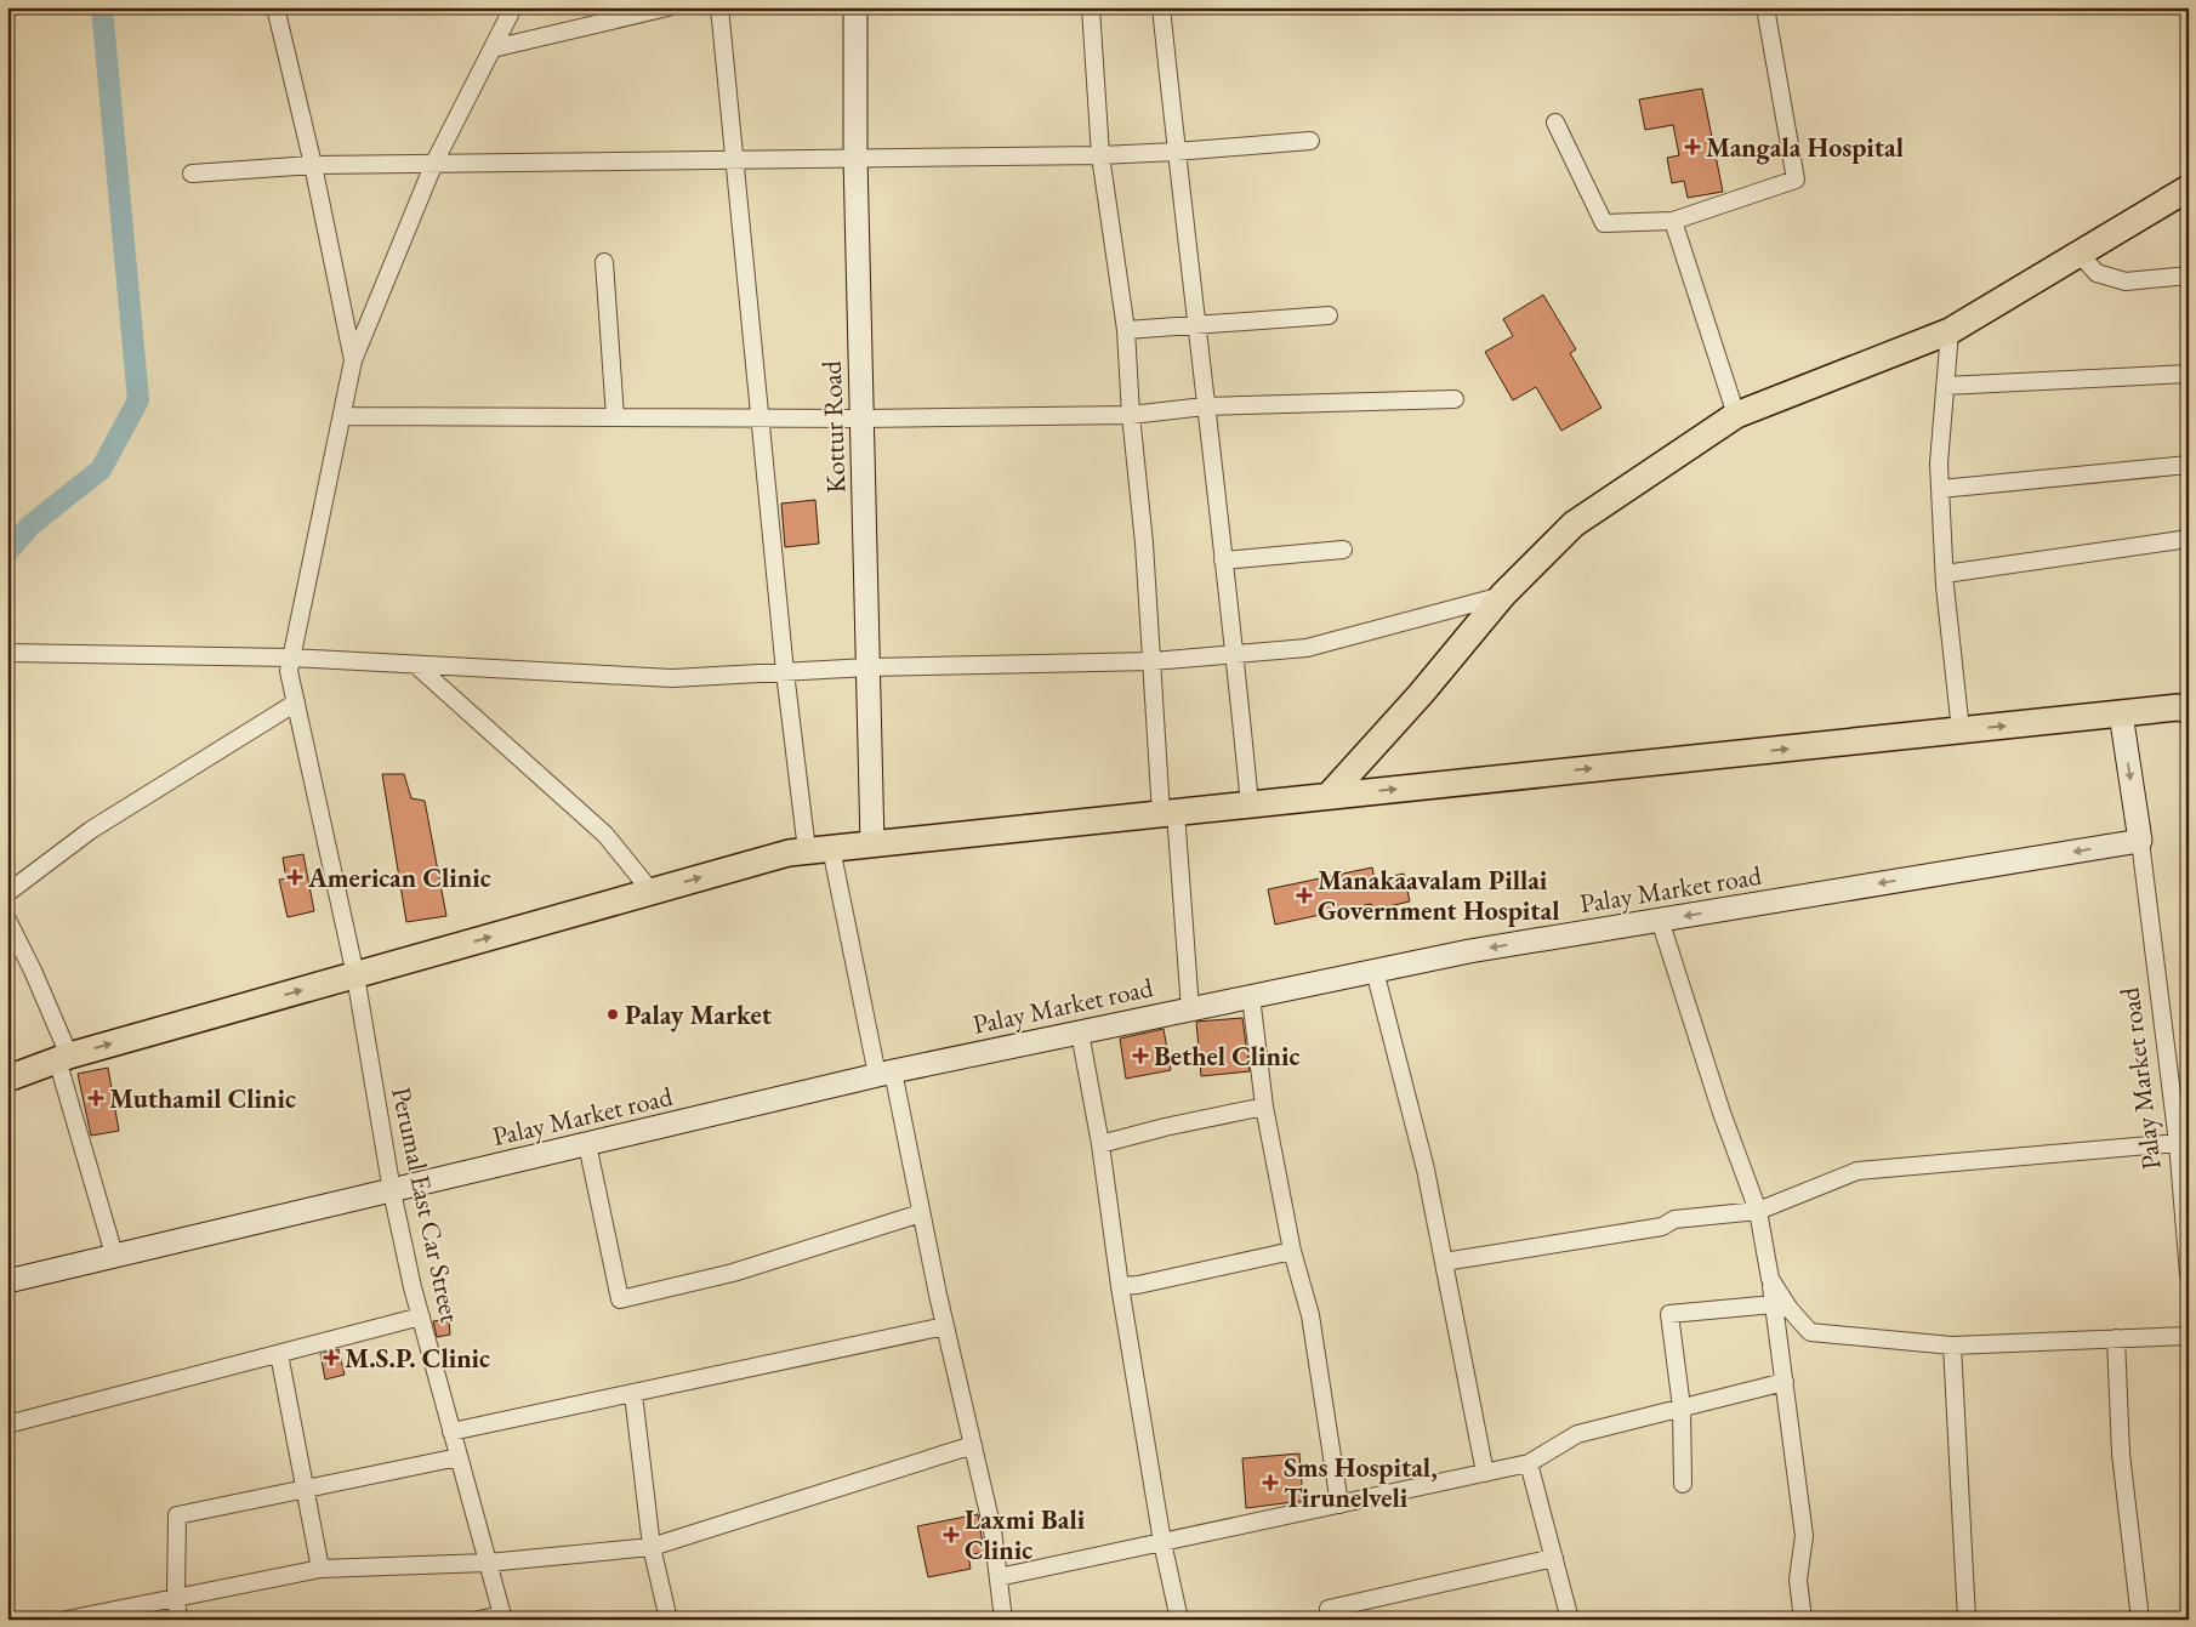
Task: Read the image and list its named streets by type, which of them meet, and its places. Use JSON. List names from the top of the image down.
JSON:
{
  "streets": {
    "street": ["Kottur Road", "Palay Market road", "Perumal East Car Street"]
  },
  "crossings": [
    ["Palay Market road", "Perumal East Car Street"]
  ],
  "places": {
    "health": [
      "Mangala Hospital",
      "American Clinic",
      "Manakaavalam Pillai Government Hospital",
      "Bethel Clinic",
      "Muthamil Clinic",
      "M.S.P. Clinic",
      "Sms Hospital, Tirunelveli",
      "Laxmi Bali Clinic"
    ],
    "other": ["Palay Market"]
  }
}
